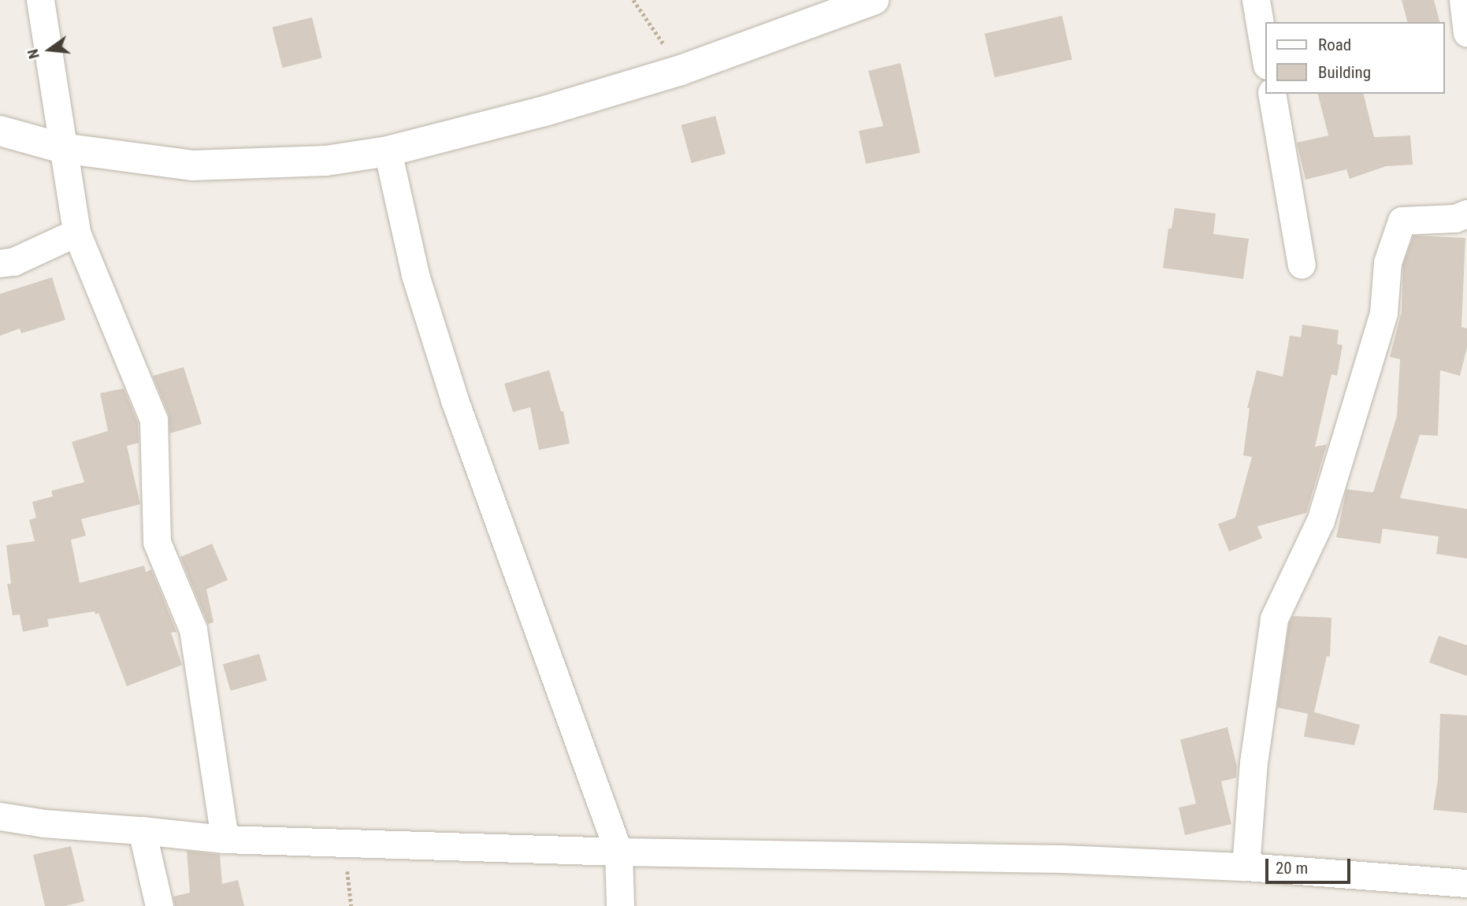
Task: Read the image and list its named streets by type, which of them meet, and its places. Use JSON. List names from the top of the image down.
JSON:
{
  "legend": ["Road", "Building"],
  "scale_bar": "20 m",
  "north": "left"
}
